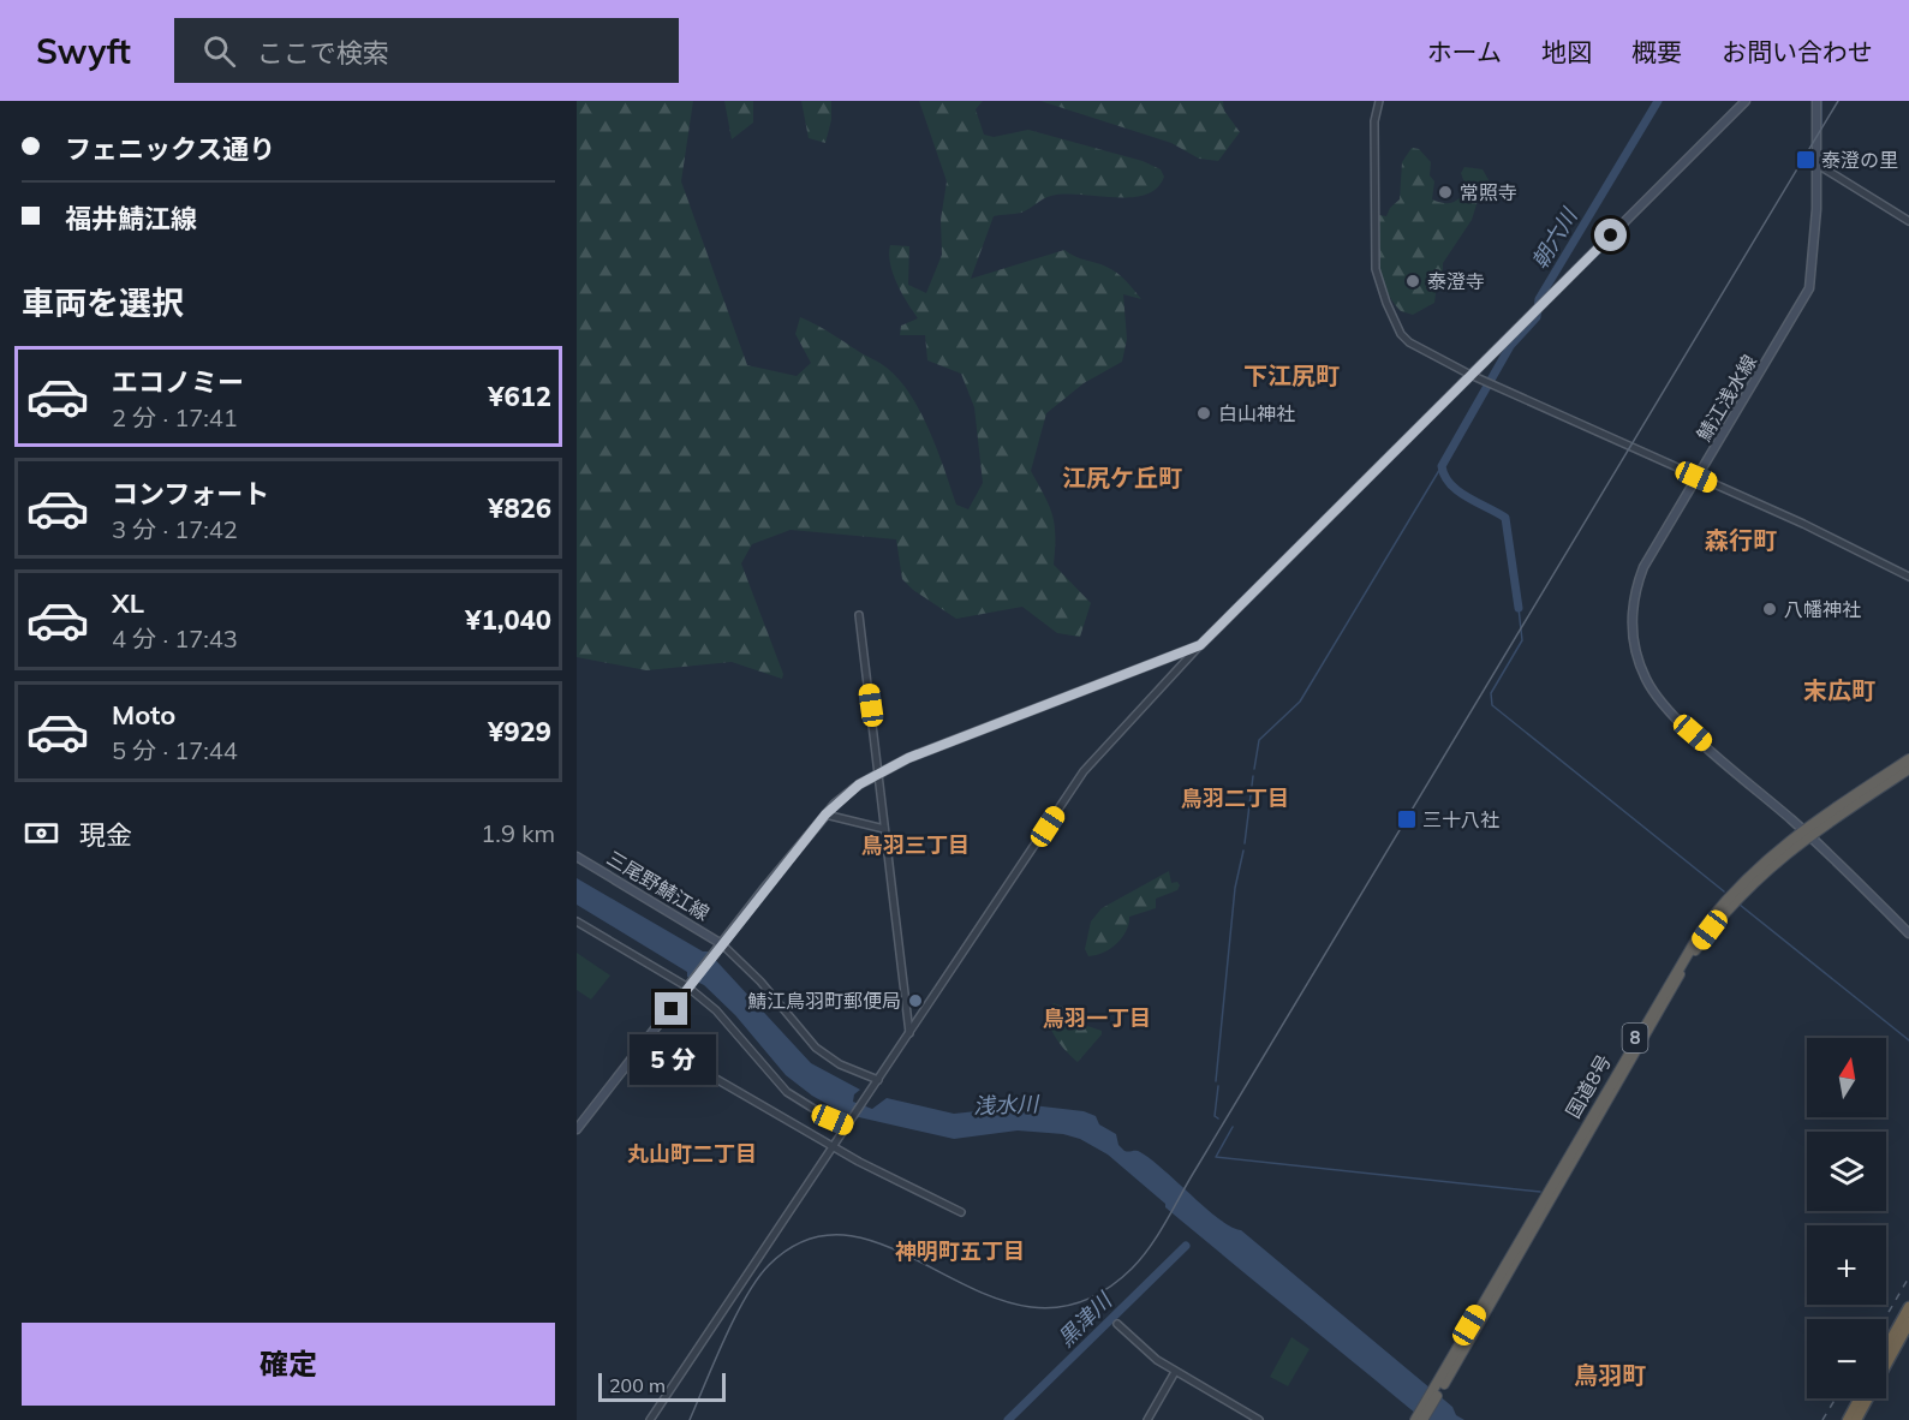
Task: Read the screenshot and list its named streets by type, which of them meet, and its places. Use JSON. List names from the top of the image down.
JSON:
{
  "streets": {
    "highway": ["8", "国道8号"],
    "main road": ["鯖江浅水線", "三尾野鯖江線"]
  },
  "crossings": [
    ["鯖江浅水線", "国道8号"]
  ],
  "districts": [
    "下江尻町",
    "江尻ケ丘町",
    "森行町",
    "末広町",
    "鳥羽二丁目",
    "鳥羽三丁目",
    "鳥羽一丁目",
    "丸山町二丁目",
    "神明町五丁目",
    "鳥羽町"
  ],
  "water": ["朝六川", "浅水川", "黒津川"],
  "places": {
    "transit": ["泰澄の里", "三十八社"],
    "other": [
      "常照寺",
      "泰澄寺",
      "白山神社",
      "八幡神社",
      "鯖江鳥羽町郵便局"
    ]
  },
  "scale_bar": "200 m",
  "north": "top",
  "page": {
    "header": "Swyft",
    "search": "ここで検索",
    "nav": [
      "ホーム",
      "地図",
      "概要",
      "お問い合わせ"
    ],
    "banner": ["フェニックス通り", "福井鯖江線"],
    "heading": "車両を選択",
    "list": [
      {
        "name": "エコノミー",
        "note": "2 分 · 17:41",
        "value": "¥612"
      },
      {
        "name": "コンフォート",
        "note": "3 分 · 17:42",
        "value": "¥826"
      },
      {
        "name": "XL",
        "note": "4 分 · 17:43",
        "value": "¥1,040"
      },
      {
        "name": "Moto",
        "note": "5 分 · 17:44",
        "value": "¥929"
      }
    ],
    "pay": ["現金", "1.9 km"],
    "bubble": "5 分",
    "map_buttons": ["+", "−"],
    "buttons": "確定",
    "scale": "200 m"
  }
}
